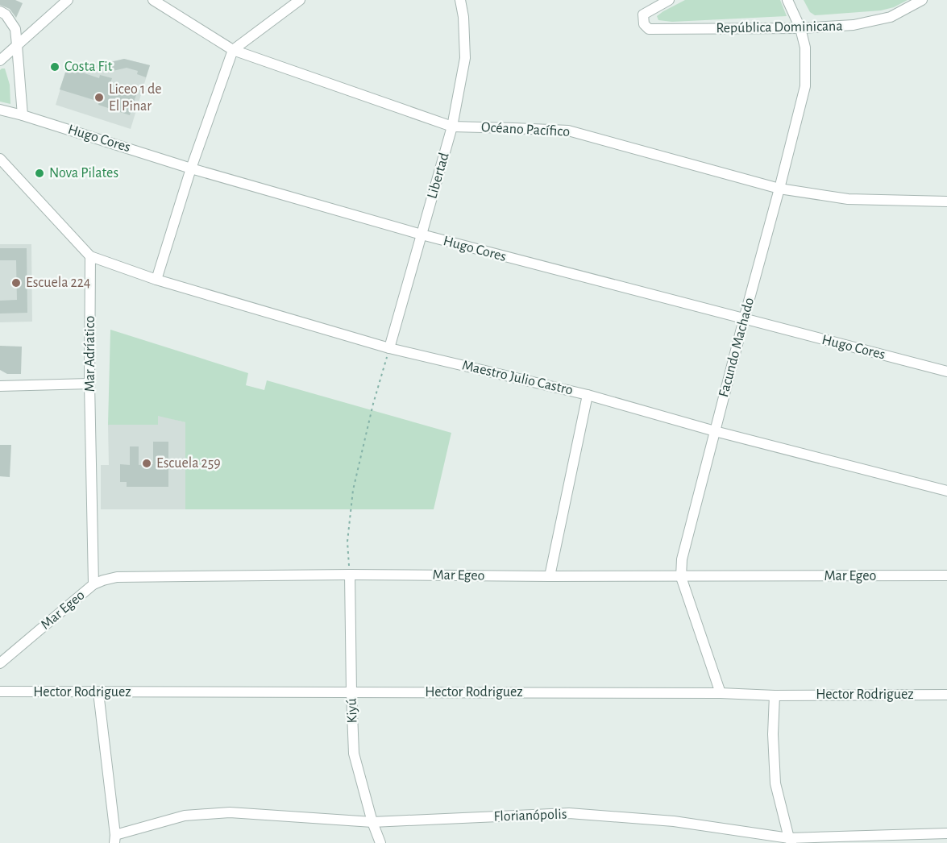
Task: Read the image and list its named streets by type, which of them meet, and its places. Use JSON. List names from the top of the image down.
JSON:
{
  "streets": {
    "street": [
      "República Dominicana",
      "Océano Pacífico",
      "Hugo Cores",
      "Libertad",
      "Facundo Machado",
      "Mar Adríatico",
      "Maestro Julio Castro",
      "Mar Egeo",
      "Hector Rodriguez",
      "Kiyú",
      "Florianópolis"
    ]
  },
  "crossings": [
    ["República Dominicana", "Facundo Machado"],
    ["Océano Pacífico", "Libertad"],
    ["Océano Pacífico", "Facundo Machado"],
    ["Hugo Cores", "Libertad"],
    ["Hugo Cores", "Facundo Machado"],
    ["Libertad", "Maestro Julio Castro"],
    ["Facundo Machado", "Maestro Julio Castro"],
    ["Facundo Machado", "Mar Egeo"],
    ["Facundo Machado", "Hector Rodriguez"],
    ["Mar Adríatico", "Maestro Julio Castro"],
    ["Mar Adríatico", "Mar Egeo"],
    ["Mar Egeo", "Kiyú"],
    ["Hector Rodriguez", "Kiyú"],
    ["Kiyú", "Florianópolis"]
  ],
  "places": [
    "Costa Fit",
    "Liceo 1 de El Pinar",
    "Nova Pilates",
    "Escuela 224",
    "Escuela 259"
  ]
}
